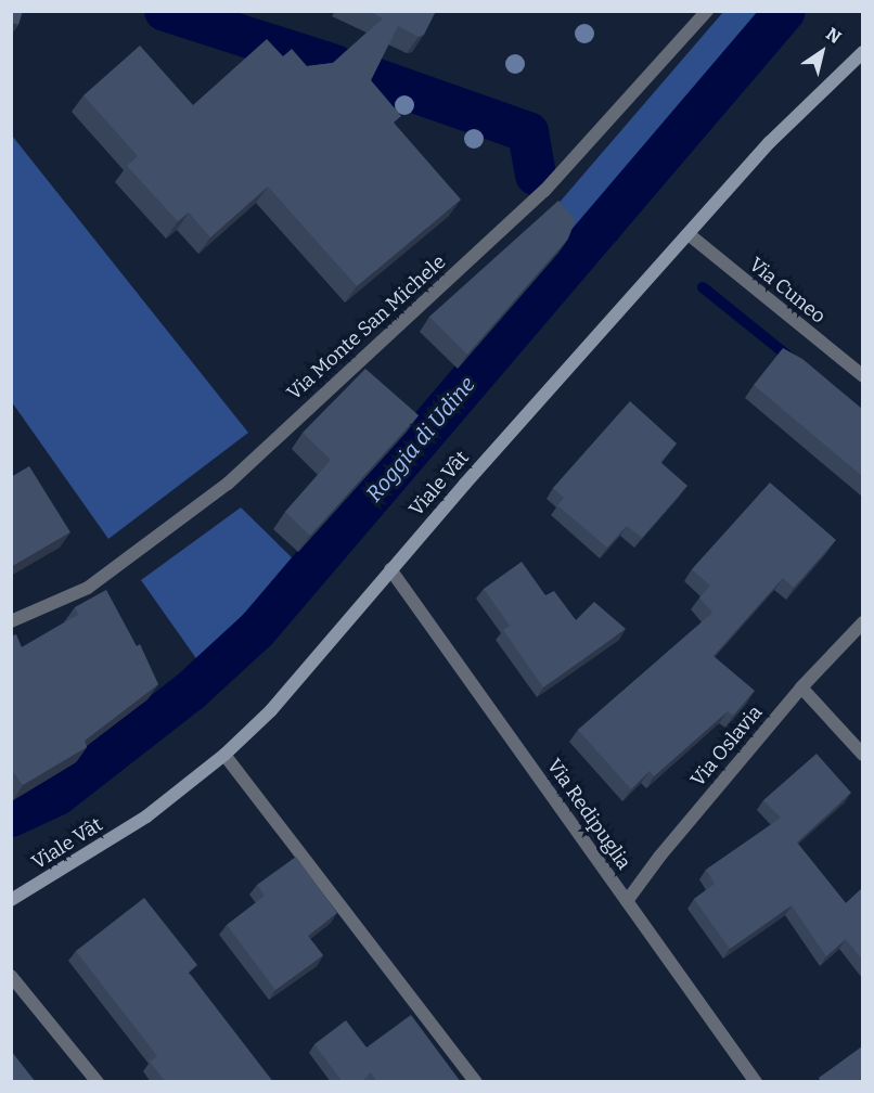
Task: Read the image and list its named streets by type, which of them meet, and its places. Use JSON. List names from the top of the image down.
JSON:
{
  "streets": {
    "main road": ["Viale Vât"],
    "street": [
      "Via Cuneo",
      "Via Monte San Michele",
      "Via Oslavia",
      "Via Redipuglia"
    ]
  },
  "crossings": [
    ["Via Cuneo", "Viale Vât"],
    ["Viale Vât", "Via Redipuglia"],
    ["Via Oslavia", "Via Redipuglia"]
  ],
  "water": ["Roggia di Udine"],
  "north": "top right"
}
